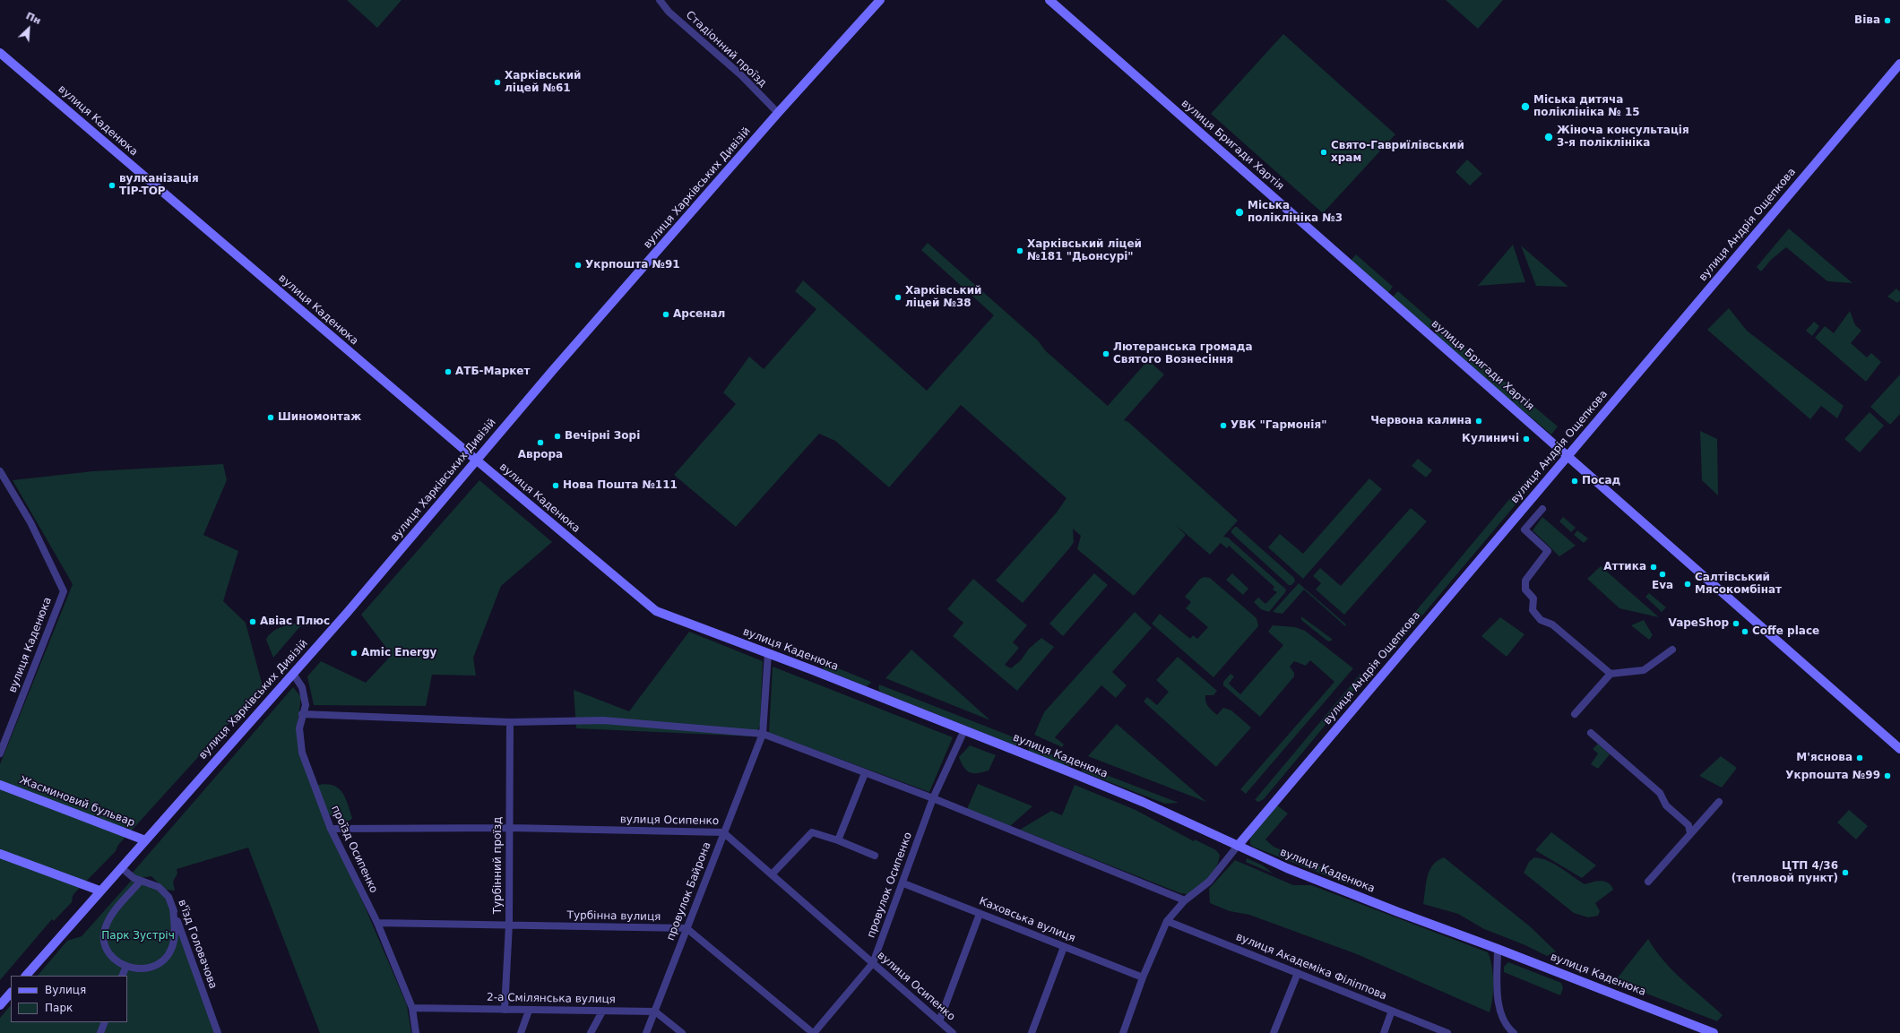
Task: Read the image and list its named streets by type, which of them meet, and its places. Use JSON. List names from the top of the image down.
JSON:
{
  "streets": {
    "street": [
      "Стадіонний проїзд",
      "вулиця Каденюка",
      "вулиця Бригади Хартія",
      "вулиця Харківських Дивізій",
      "вулиця Андрія Ощепкова",
      "Жасминовий бульвар",
      "вулиця Осипенко",
      "проїзд Осипенко",
      "Турбінний проїзд",
      "провулок Осипенко",
      "провулок Байрона",
      "Турбінна вулиця",
      "Каховська вулиця",
      "в'їзд Головачова",
      "вулиця Академіка Філіппова",
      "2-а Смілянська вулиця"
    ]
  },
  "crossings": [
    ["Стадіонний проїзд", "вулиця Харківських Дивізій"],
    ["вулиця Каденюка", "вулиця Харківських Дивізій"],
    ["вулиця Каденюка", "вулиця Андрія Ощепкова"],
    ["вулиця Каденюка", "провулок Осипенко"],
    ["вулиця Каденюка", "провулок Байрона"],
    ["вулиця Бригади Хартія", "вулиця Андрія Ощепкова"],
    ["вулиця Харківських Дивізій", "Жасминовий бульвар"],
    ["вулиця Харківських Дивізій", "проїзд Осипенко"],
    ["вулиця Харківських Дивізій", "в'їзд Головачова"],
    ["вулиця Осипенко", "проїзд Осипенко"],
    ["вулиця Осипенко", "Турбінний проїзд"],
    ["вулиця Осипенко", "провулок Осипенко"],
    ["вулиця Осипенко", "провулок Байрона"],
    ["проїзд Осипенко", "Турбінна вулиця"],
    ["проїзд Осипенко", "2-а Смілянська вулиця"],
    ["Турбінний проїзд", "Турбінна вулиця"],
    ["Турбінний проїзд", "2-а Смілянська вулиця"],
    ["провулок Осипенко", "Каховська вулиця"],
    ["провулок Байрона", "Турбінна вулиця"],
    ["провулок Байрона", "2-а Смілянська вулиця"]
  ],
  "parks": ["Парк Зустріч"],
  "places": [
    "Віва",
    "Харківський ліцей №61",
    "Міська дитяча поліклініка № 15",
    "Жіноча консультація 3-я поліклініка",
    "Свято-Гавриїлівський храм",
    "вулканізація TIP-TOP",
    "Міська поліклініка №3",
    "Харківський ліцей №181 \"Дьонсурі\"",
    "Укрпошта №91",
    "Харківський ліцей №38",
    "Арсенал",
    "Лютеранська громада Святого Вознесіння",
    "АТБ-Маркет",
    "Шиномонтаж",
    "Червона калина",
    "УВК \"Гармонія\"",
    "Вечірні Зорі",
    "Кулиничі",
    "Аврора",
    "Посад",
    "Нова Пошта №111",
    "Аттика",
    "Eva",
    "Салтівський Мясокомбінат",
    "Авіас Плюс",
    "VapeShop",
    "Coffe place",
    "Amic Energy",
    "М'яснова",
    "Укрпошта №99",
    "ЦТП 4/36 (тепловой пункт)"
  ],
  "legend": ["Вулиця", "Парк"],
  "north": "top right"
}
